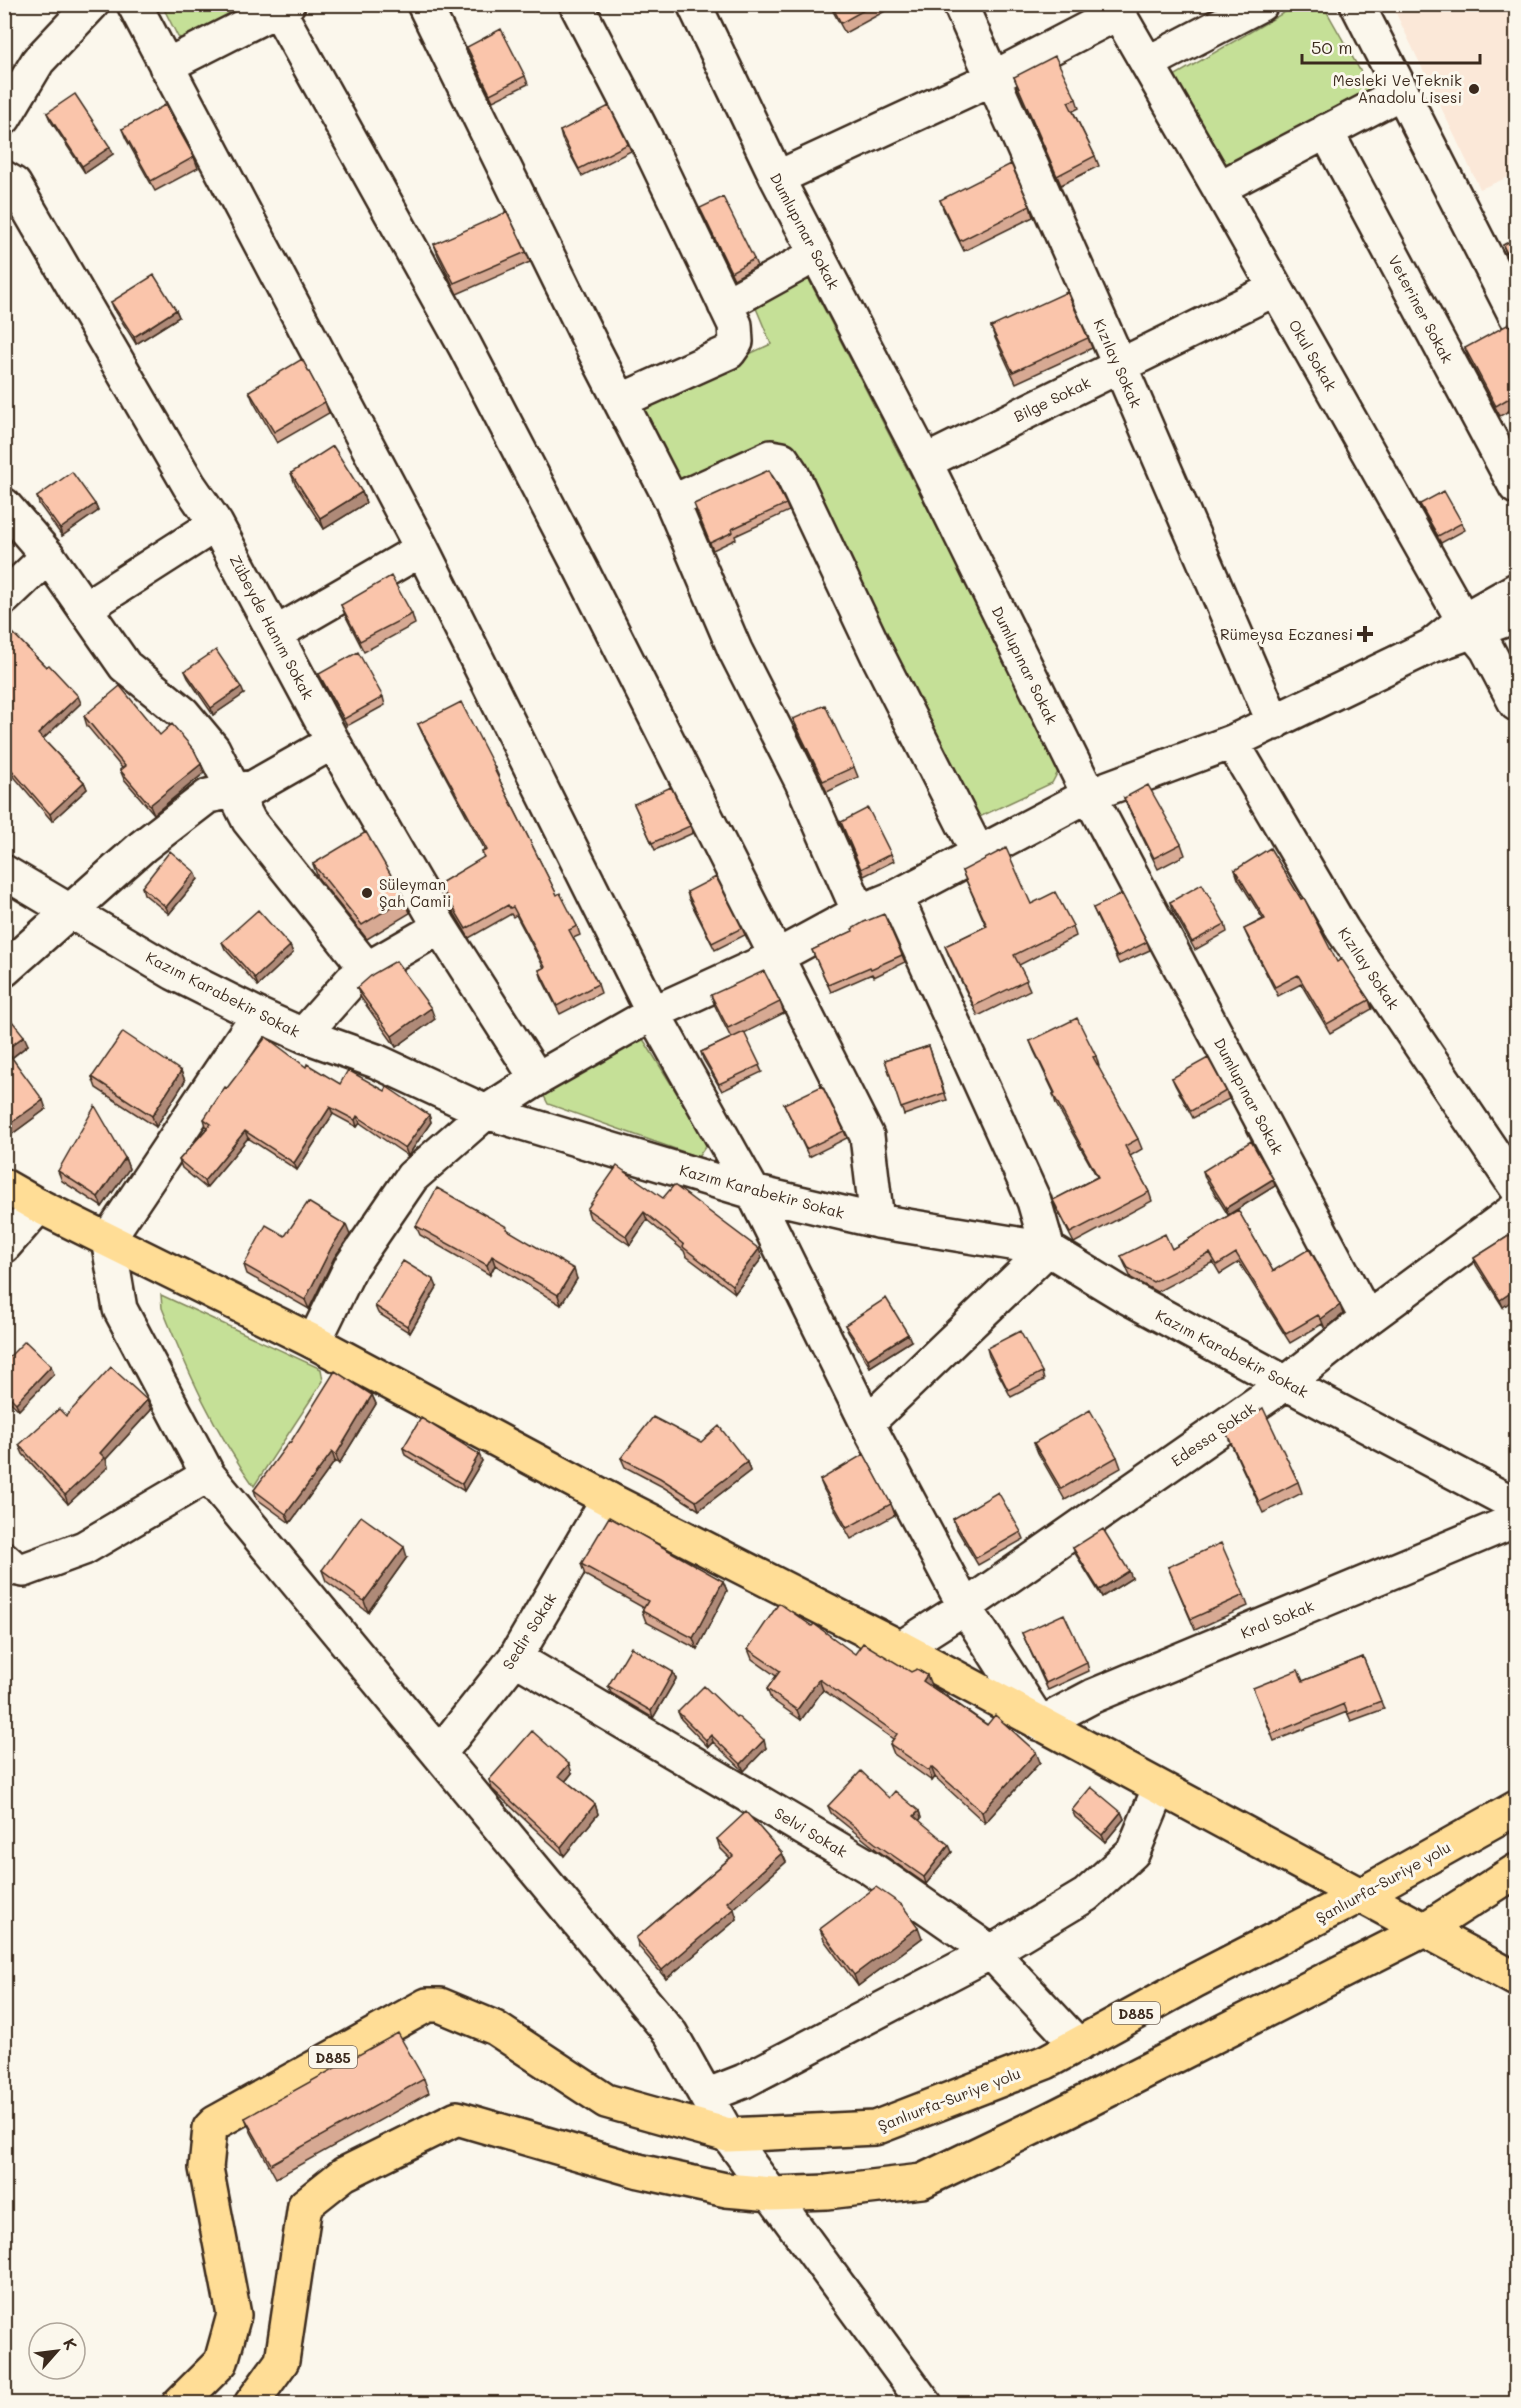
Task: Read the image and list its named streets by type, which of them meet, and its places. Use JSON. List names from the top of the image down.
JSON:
{
  "streets": {
    "main road": ["Şanlıurfa-Suriye yolu", "D885"],
    "street": [
      "Dumlupınar Sokak",
      "Veteriner Sokak",
      "Okul Sokak",
      "Kızılay Sokak",
      "Bilge Sokak",
      "Zübeyde Hanım Sokak",
      "Kazım Karabekir Sokak",
      "Edessa Sokak",
      "Kral Sokak",
      "Sedir Sokak",
      "Selvi Sokak"
    ]
  },
  "crossings": [
    ["Dumlupınar Sokak", "Bilge Sokak"],
    ["Dumlupınar Sokak", "Edessa Sokak"],
    ["Okul Sokak", "Bilge Sokak"],
    ["Kızılay Sokak", "Bilge Sokak"],
    ["Kazım Karabekir Sokak", "Edessa Sokak"],
    ["Sedir Sokak", "Selvi Sokak"],
    ["Selvi Sokak", "Şanlıurfa-Suriye yolu"]
  ],
  "places": {
    "other": ["Mesleki Ve Teknik Anadolu Lisesi", "Süleyman Şah Camii"],
    "health": ["Rümeysa Eczanesi"]
  },
  "scale_bar": "50 m",
  "north": "top right"
}
